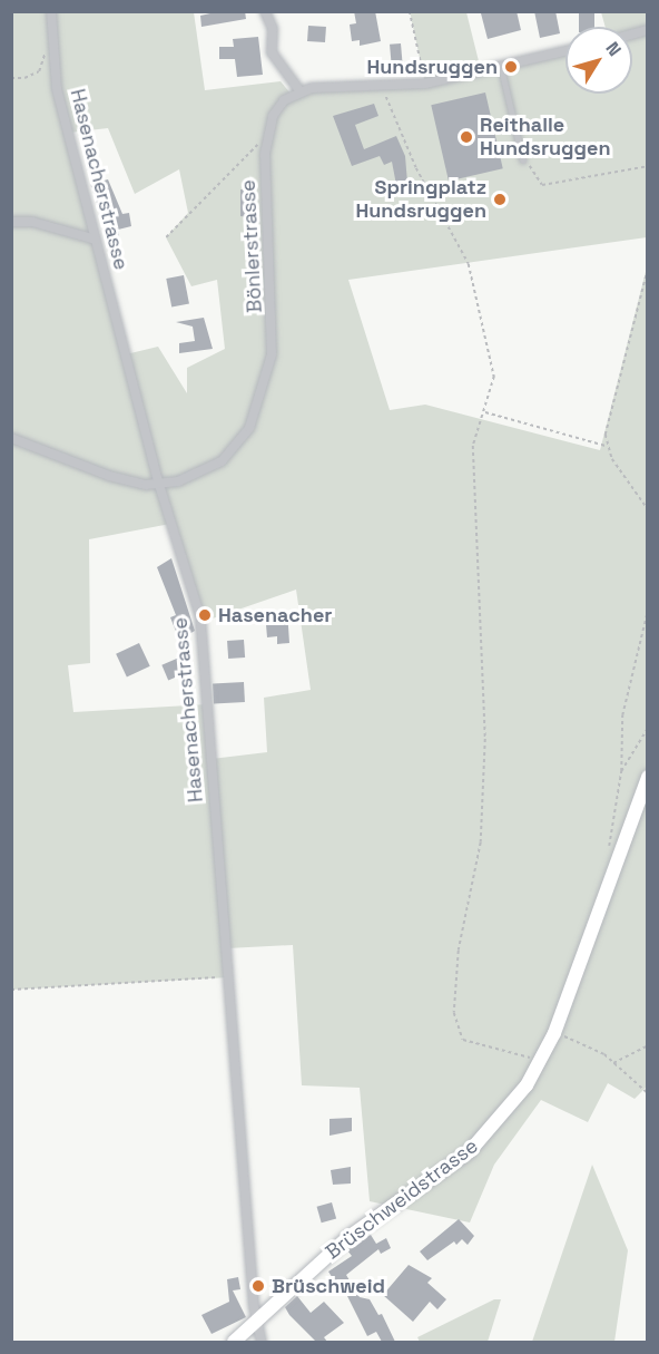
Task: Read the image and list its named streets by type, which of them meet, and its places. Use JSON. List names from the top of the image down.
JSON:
{
  "streets": {
    "street": ["Hasenacherstrasse", "Bönlerstrasse", "Brüschweidstrasse"]
  },
  "crossings": [
    ["Hasenacherstrasse", "Bönlerstrasse"],
    ["Hasenacherstrasse", "Brüschweidstrasse"]
  ],
  "places": [
    "Hundsruggen",
    "Reithalle Hundsruggen",
    "Springplatz Hundsruggen",
    "Hasenacher",
    "Brüschweid"
  ],
  "north": "top right"
}
